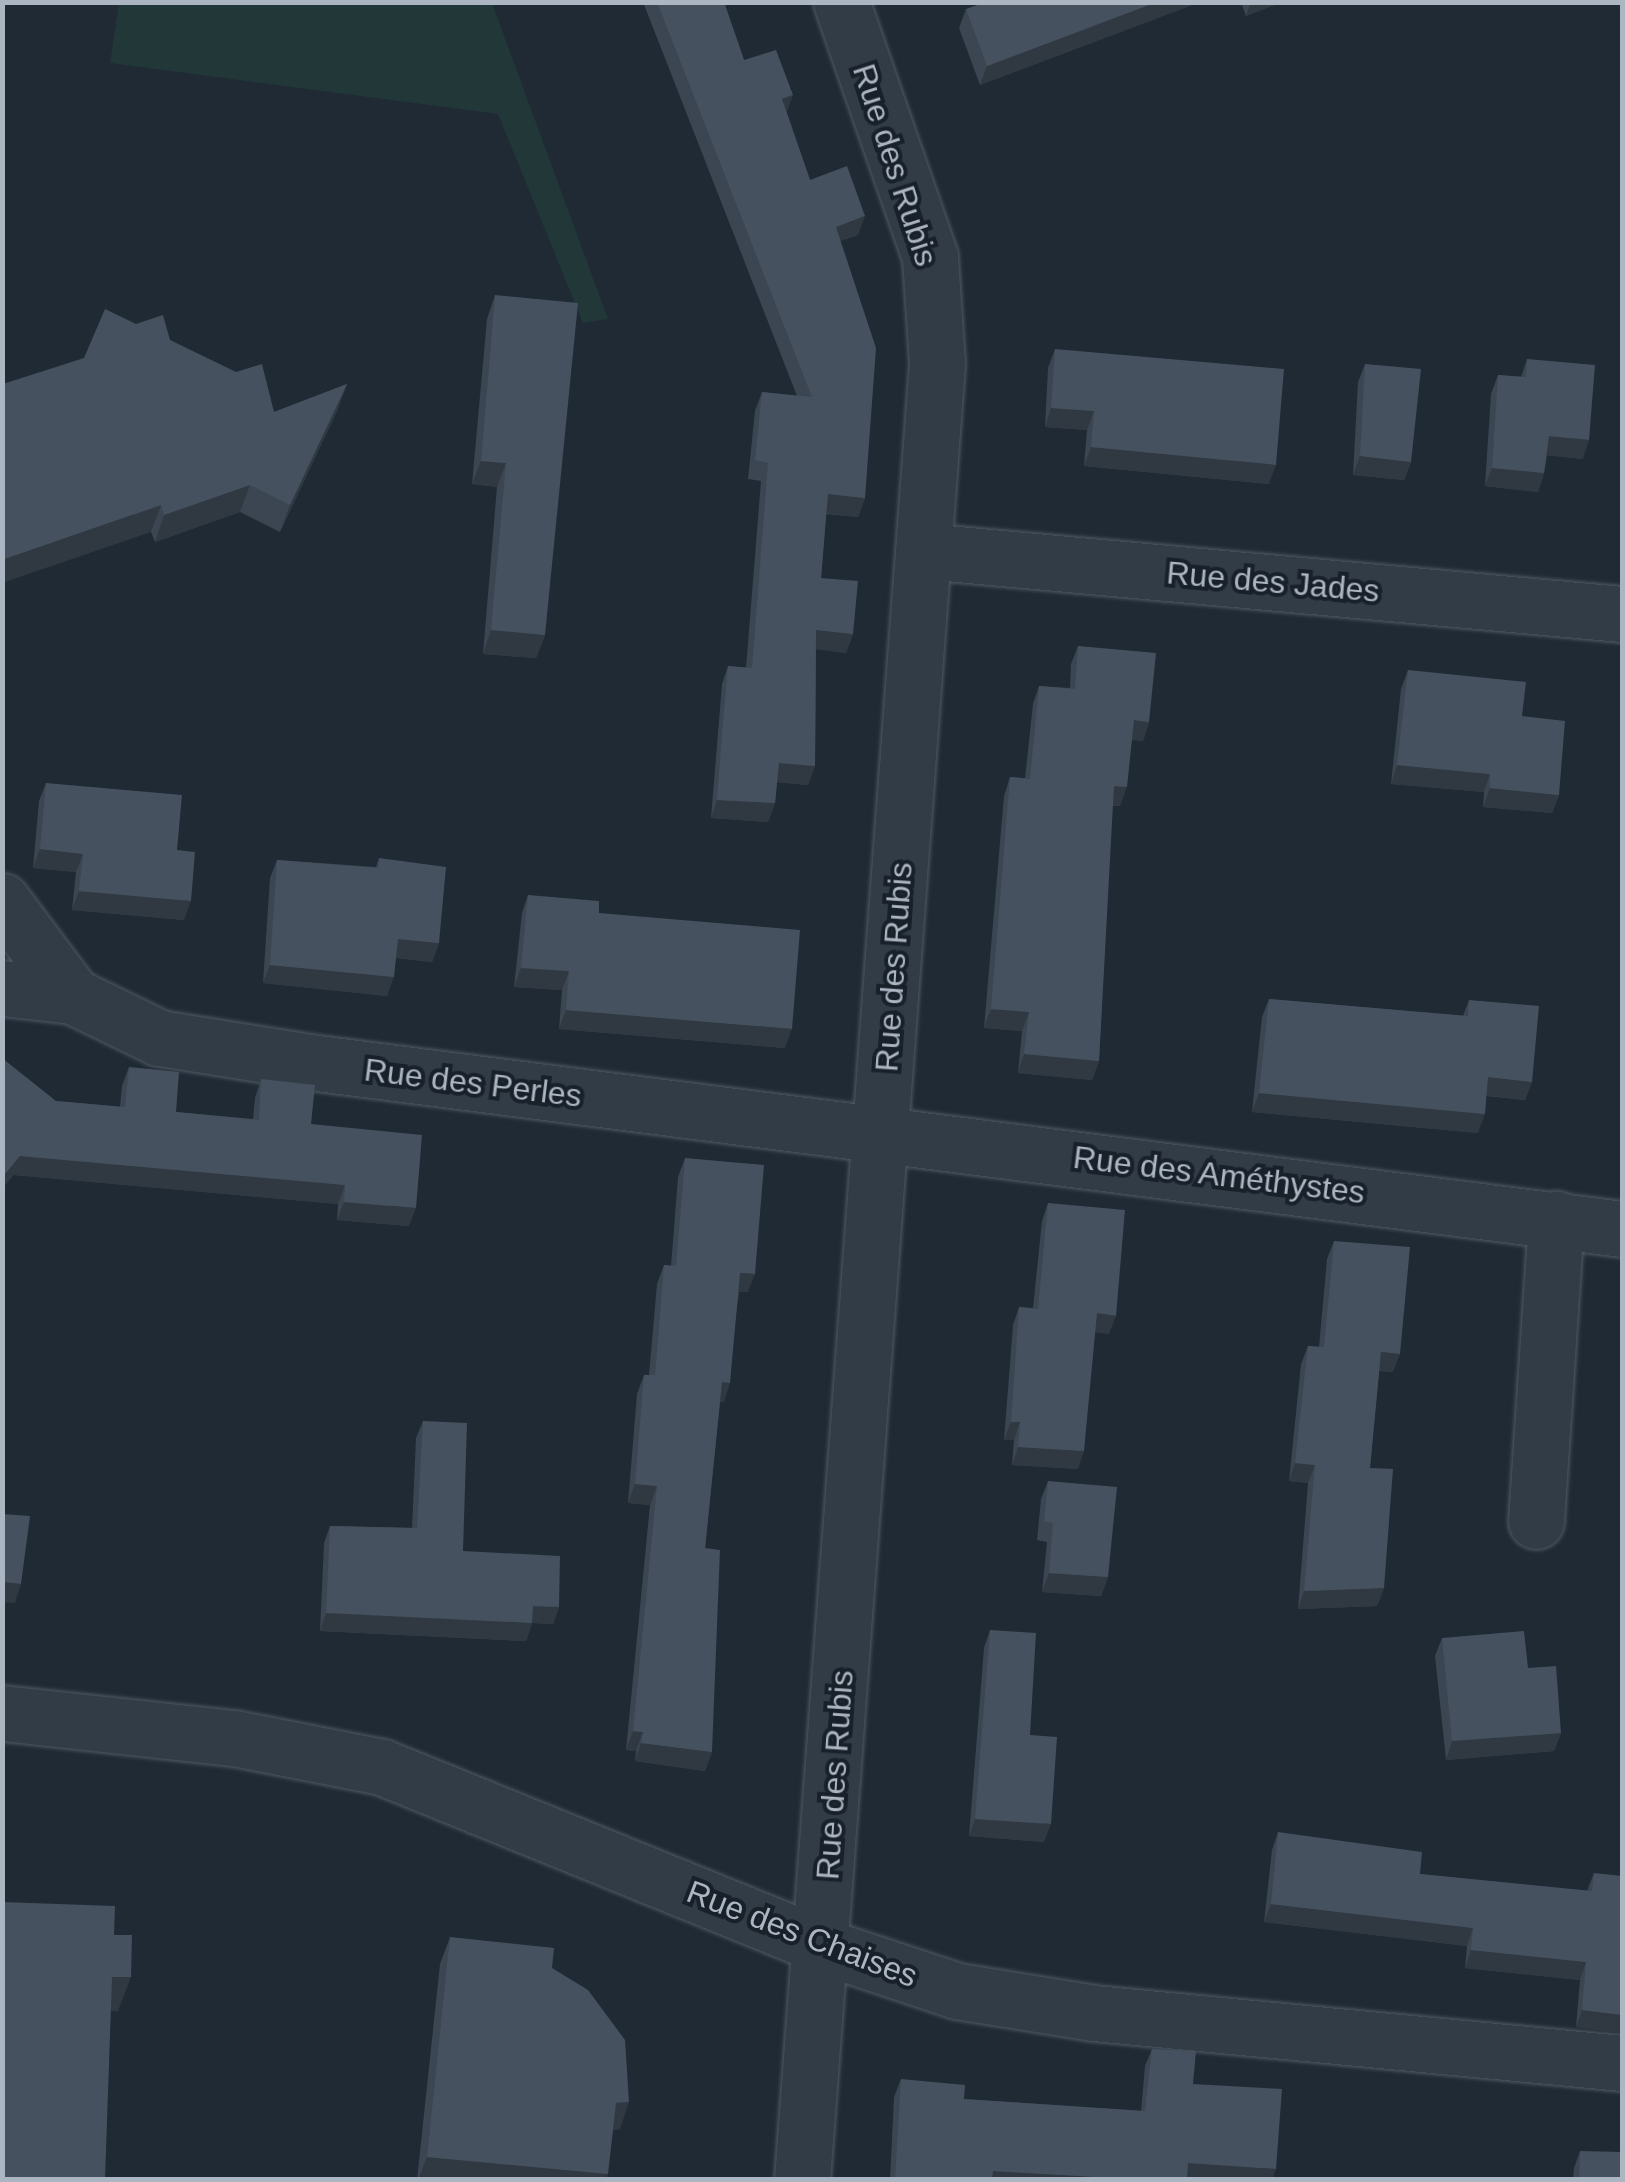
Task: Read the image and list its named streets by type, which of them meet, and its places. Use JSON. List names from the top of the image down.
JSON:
{
  "streets": {
    "street": [
      "Rue des Rubis",
      "Rue des Jades",
      "Rue des Perles",
      "Rue des Améthystes",
      "Rue des Chaises"
    ]
  },
  "crossings": [
    ["Rue des Rubis", "Rue des Jades"],
    ["Rue des Rubis", "Rue des Perles"],
    ["Rue des Rubis", "Rue des Améthystes"],
    ["Rue des Rubis", "Rue des Chaises"],
    ["Rue des Perles", "Rue des Améthystes"]
  ]
}
